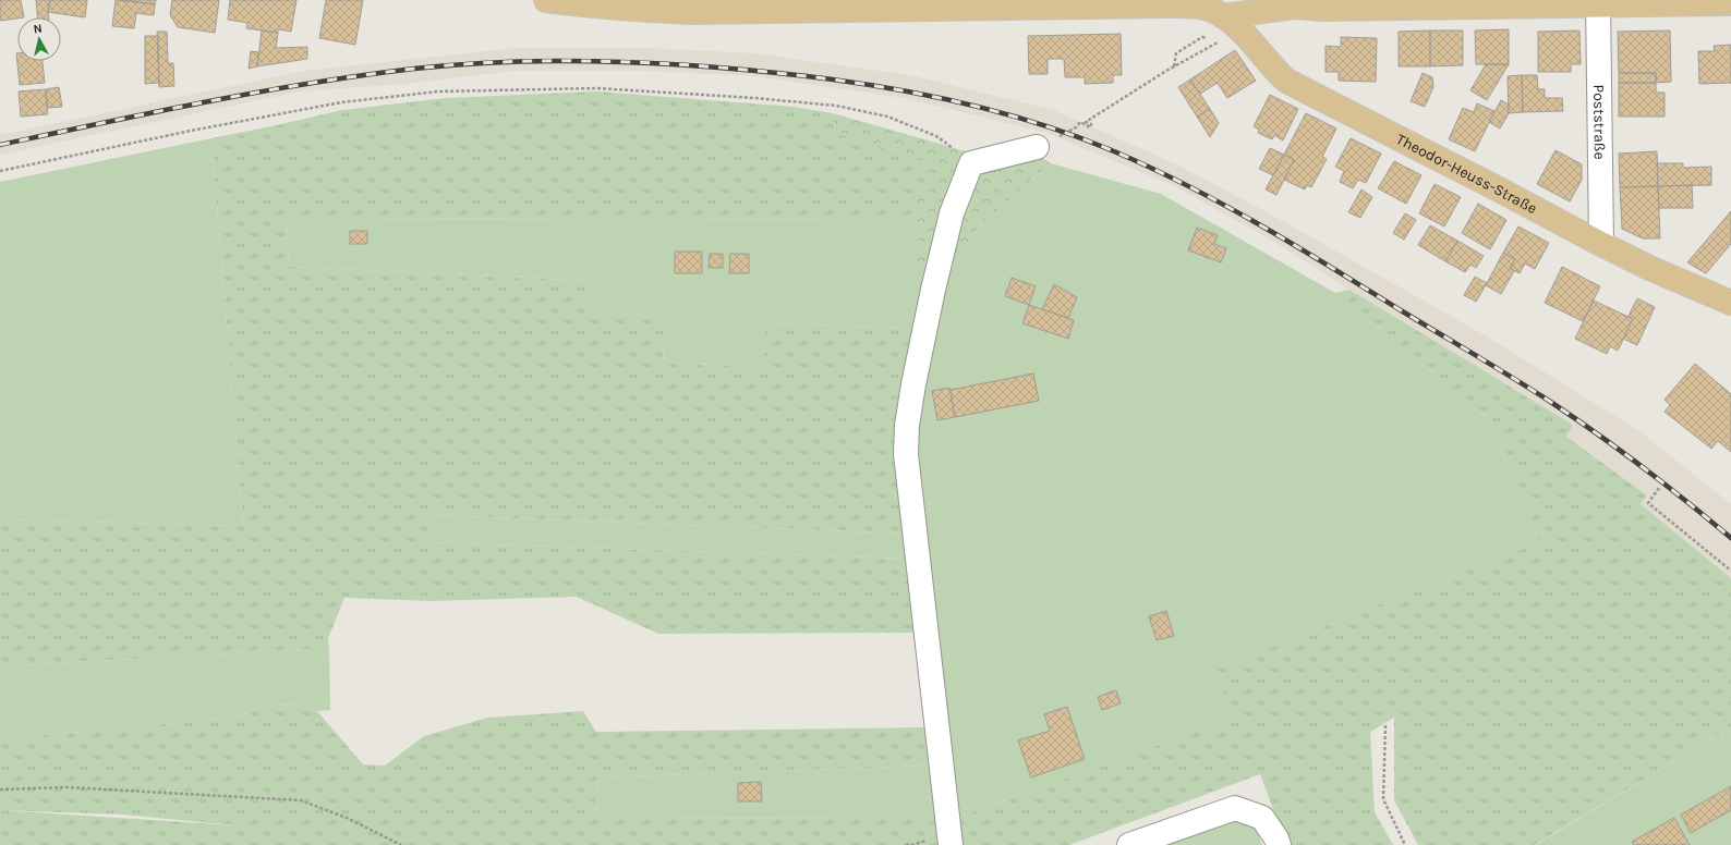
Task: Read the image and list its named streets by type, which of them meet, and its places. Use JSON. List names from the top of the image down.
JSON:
{
  "streets": {
    "main road": ["Theodor-Heuss-Straße"],
    "street": ["Poststraße"]
  },
  "crossings": [
    ["Poststraße", "Theodor-Heuss-Straße"]
  ],
  "north": "top"
}
